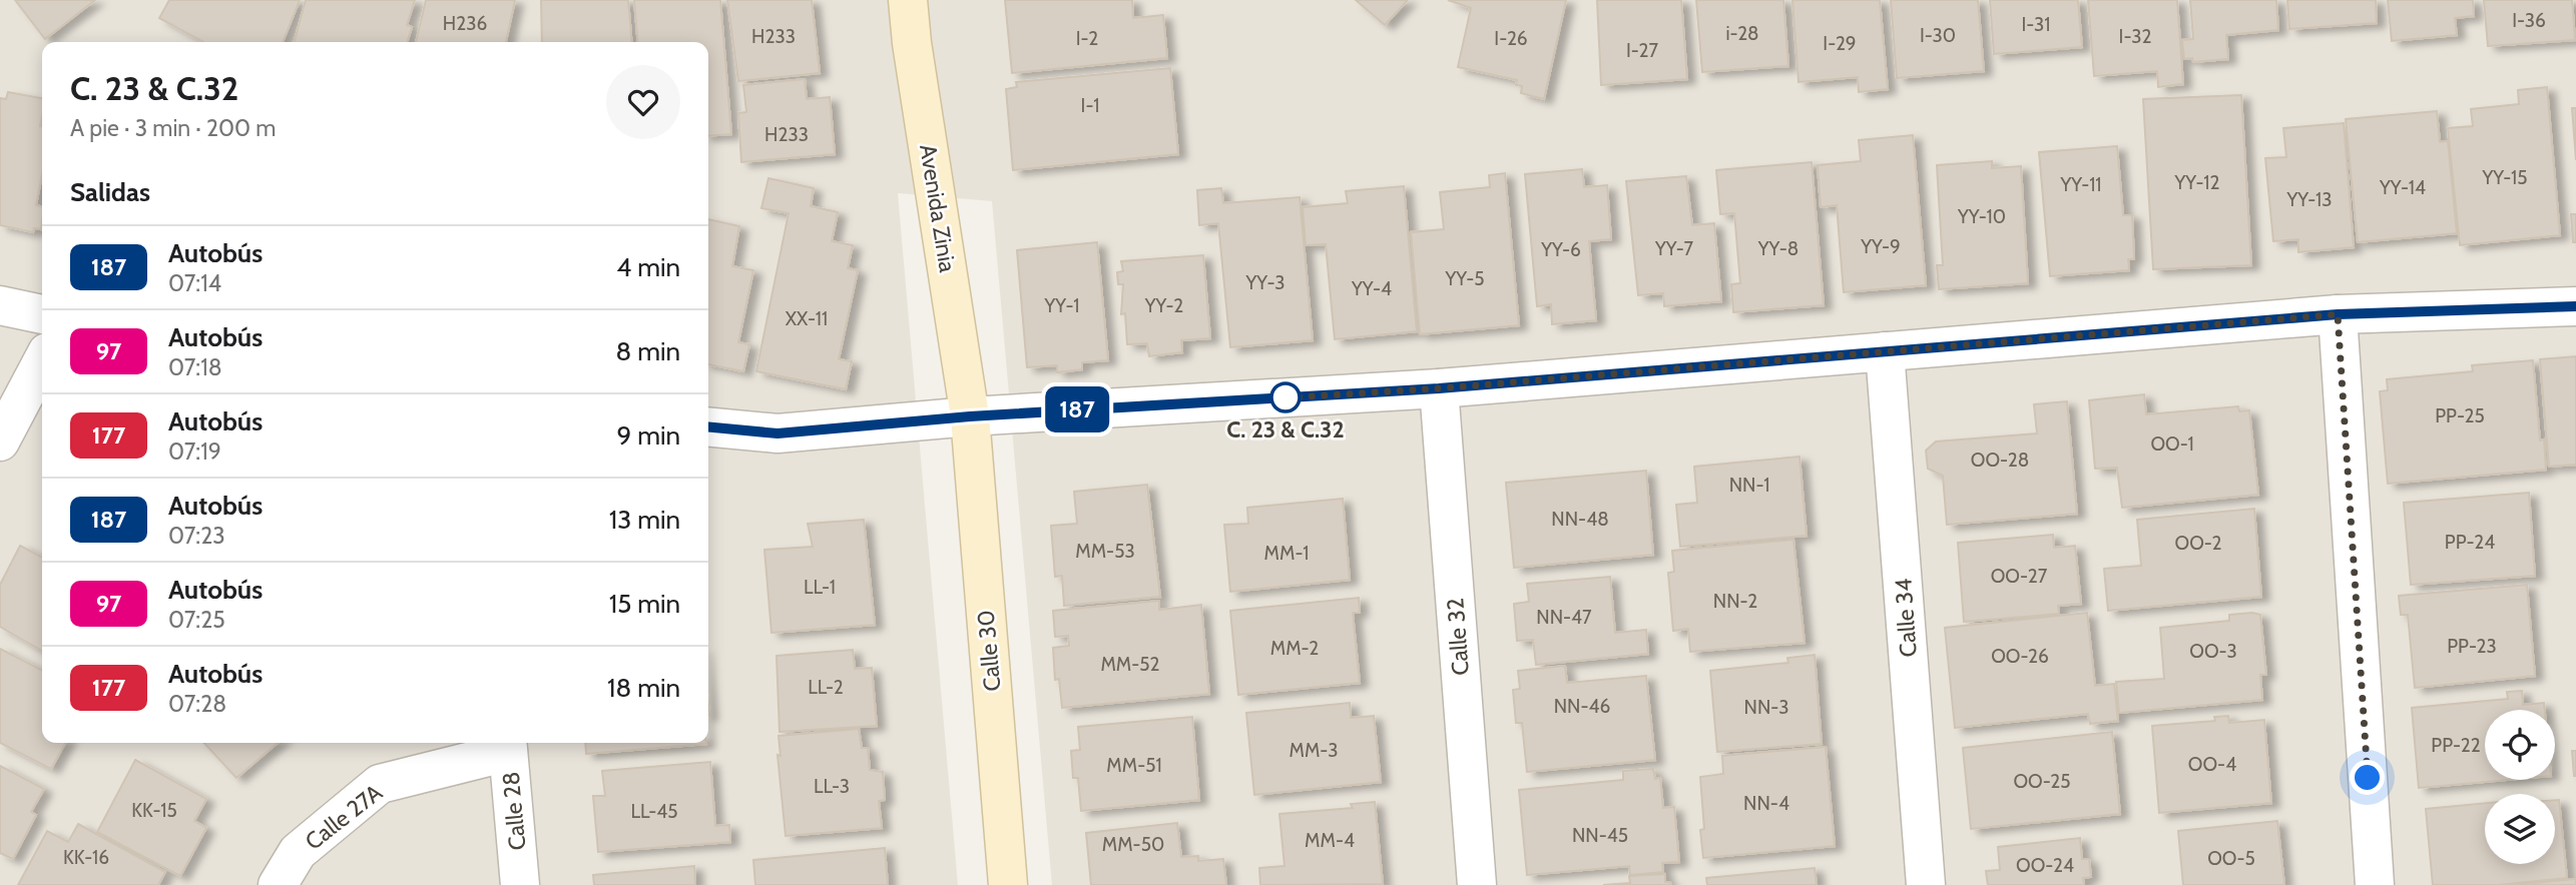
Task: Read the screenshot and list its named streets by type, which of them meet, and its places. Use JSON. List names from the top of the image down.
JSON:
{
  "streets": {
    "street": [
      "Avenida Zinia",
      "Calle 34",
      "Calle 32",
      "Calle 30",
      "Calle 28",
      "Calle 27A"
    ]
  },
  "crossings": [
    ["Avenida Zinia", "Calle 30"],
    ["Calle 28", "Calle 27A"]
  ],
  "places": ["C. 23 & C.32"],
  "lines": ["bus line 187"],
  "house_numbers": [
    "I-36",
    "H236",
    "I-31",
    "i-28",
    "I-30",
    "H233",
    "I-32",
    "I-2",
    "I-26",
    "I-29",
    "I-27",
    "I-1",
    "H233",
    "YY-15",
    "YY-12",
    "YY-11",
    "YY-14",
    "YY-13",
    "YY-10",
    "YY-9",
    "YY-7",
    "YY-8",
    "YY-6",
    "YY-5",
    "YY-3",
    "YY-4",
    "YY-1",
    "YY-2",
    "XX-11",
    "PP-25",
    "OO-1",
    "OO-28",
    "NN-1",
    "NN-48",
    "PP-24",
    "OO-2",
    "MM-53",
    "MM-1",
    "OO-27",
    "LL-1",
    "NN-2",
    "NN-47",
    "PP-23",
    "MM-2",
    "OO-3",
    "OO-26",
    "MM-52",
    "LL-2",
    "NN-46",
    "NN-3",
    "PP-22",
    "MM-3",
    "OO-4",
    "MM-51",
    "OO-25",
    "LL-3",
    "NN-4",
    "KK-15",
    "LL-45",
    "NN-45",
    "MM-4",
    "MM-50",
    "KK-16",
    "OO-5",
    "OO-24"
  ],
  "page": {
    "on_map": "187",
    "heading": [
      ["C. 23 & C.32", "A pie · 3 min · 200 m"],
      "Salidas"
    ],
    "list": [
      {
        "mark": "187",
        "name": "Autobús",
        "note": "07:14",
        "value": "4 min"
      },
      {
        "mark": "97",
        "name": "Autobús",
        "note": "07:18",
        "value": "8 min"
      },
      {
        "mark": "177",
        "name": "Autobús",
        "note": "07:19",
        "value": "9 min"
      },
      {
        "mark": "187",
        "name": "Autobús",
        "note": "07:23",
        "value": "13 min"
      },
      {
        "mark": "97",
        "name": "Autobús",
        "note": "07:25",
        "value": "15 min"
      },
      {
        "mark": "177",
        "name": "Autobús",
        "note": "07:28",
        "value": "18 min"
      }
    ]
  }
}
